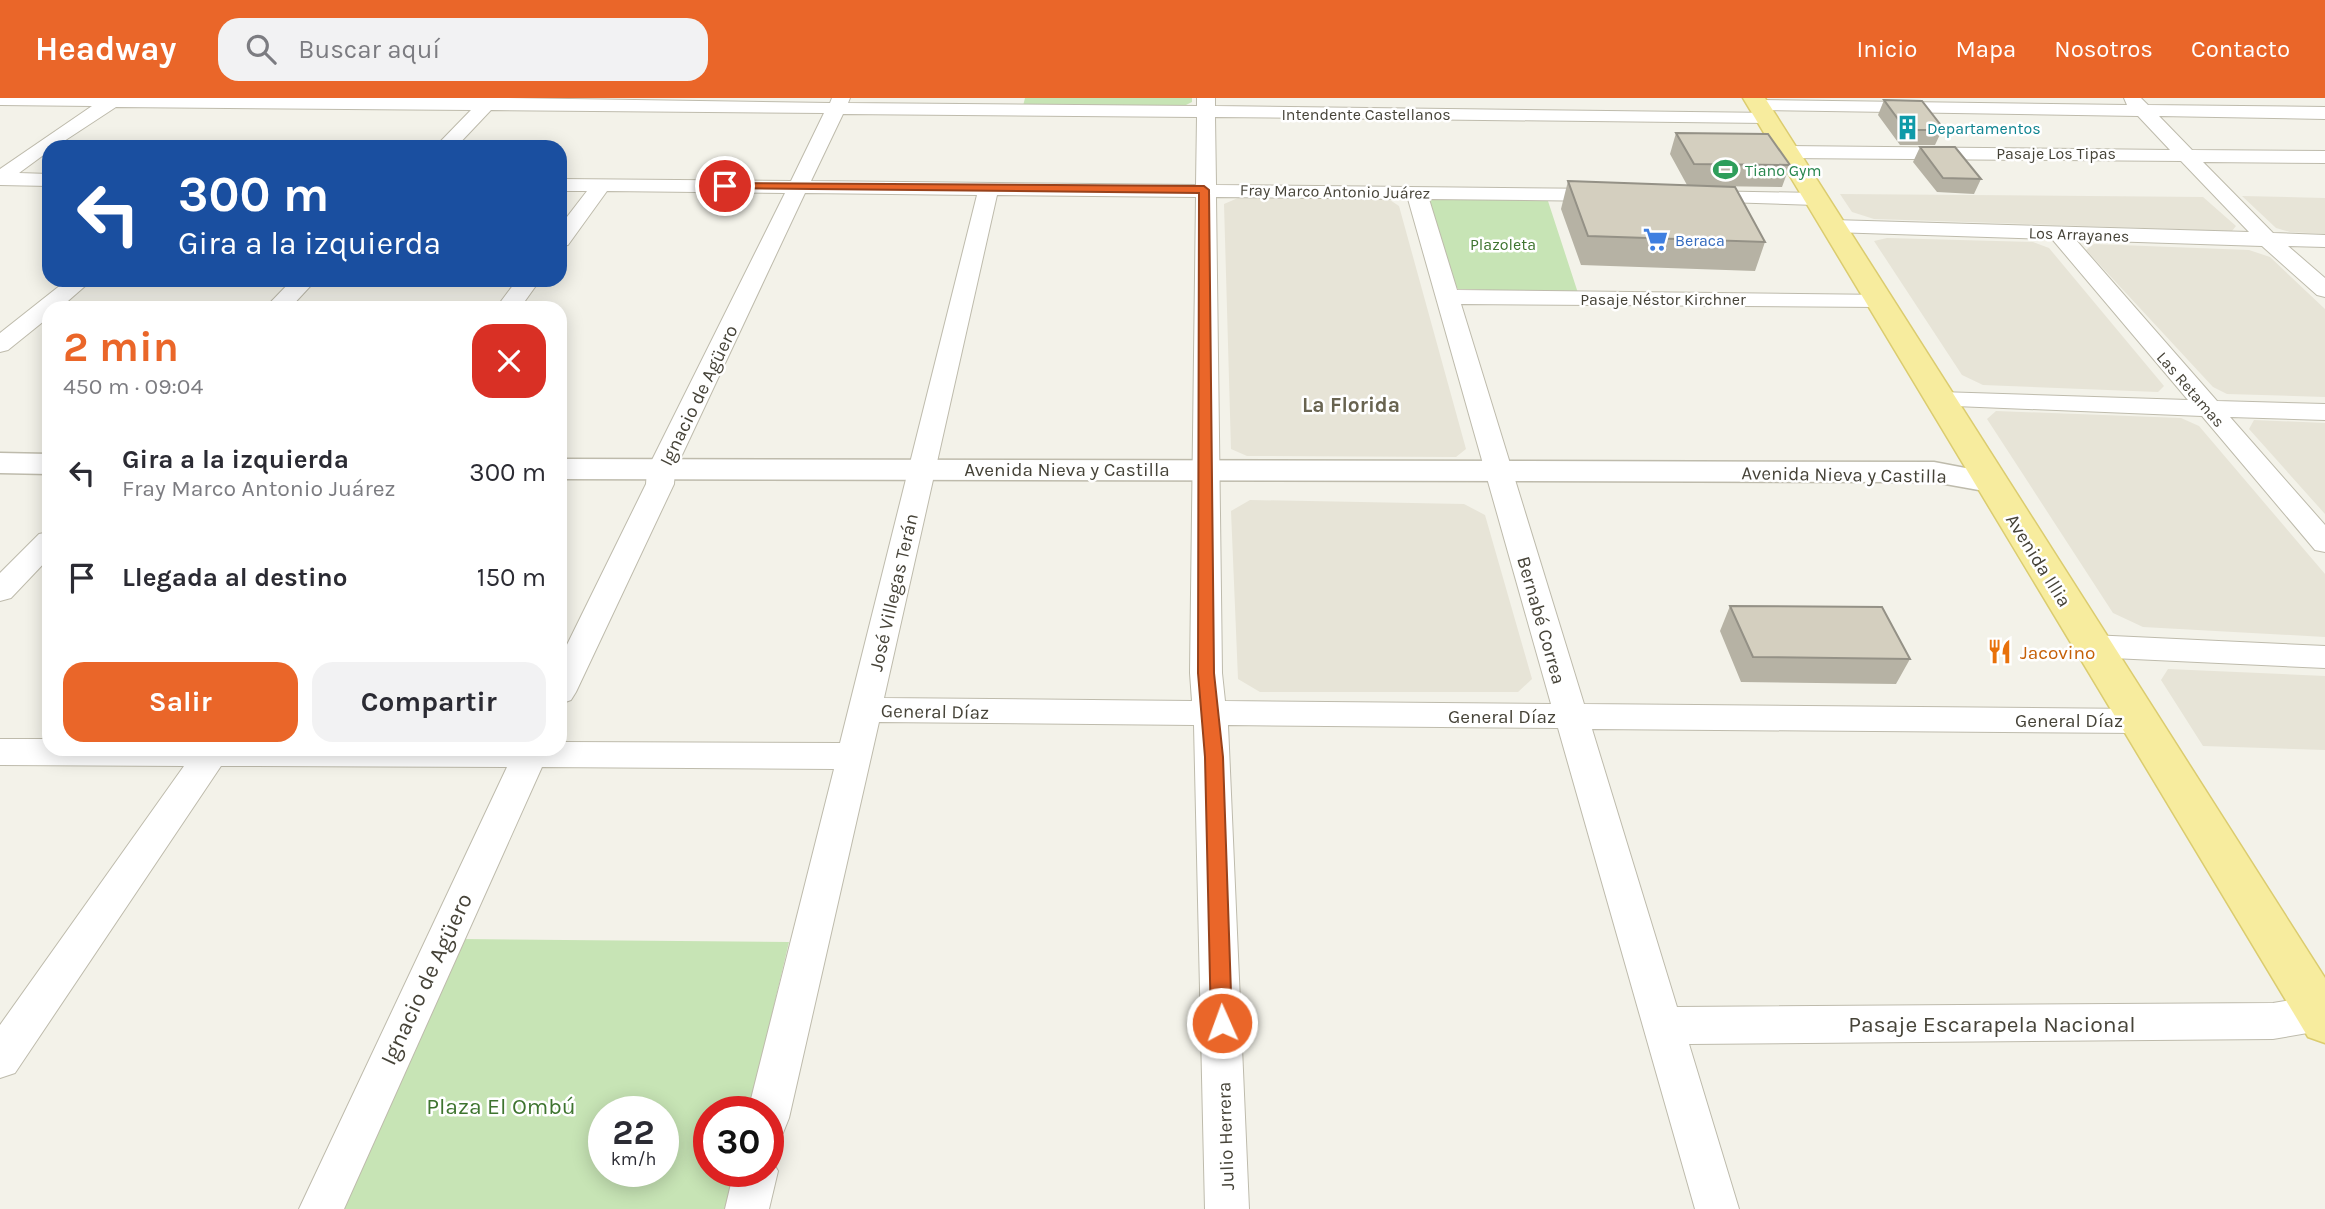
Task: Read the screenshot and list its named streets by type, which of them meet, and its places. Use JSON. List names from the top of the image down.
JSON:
{
  "streets": {
    "main road": ["Avenida Illia"],
    "street": [
      "Intendente Castellanos",
      "Pasaje Los Tipas",
      "Fray Marco Antonio Juárez",
      "Los Arrayanes",
      "Pasaje Néstor Kirchner",
      "Las Retamas",
      "Ignacio de Agüero",
      "Avenida Nieva y Castilla",
      "José Villegas Terán",
      "Bernabé Correa",
      "General Díaz",
      "Pasaje Escarapela Nacional",
      "Julio Herrera"
    ]
  },
  "crossings": [
    ["Intendente Castellanos", "Ignacio de Agüero"],
    ["Intendente Castellanos", "Avenida Illia"],
    ["Intendente Castellanos", "Julio Herrera"],
    ["Pasaje Los Tipas", "Avenida Illia"],
    ["Fray Marco Antonio Juárez", "Ignacio de Agüero"],
    ["Fray Marco Antonio Juárez", "José Villegas Terán"],
    ["Fray Marco Antonio Juárez", "Bernabé Correa"],
    ["Fray Marco Antonio Juárez", "Julio Herrera"],
    ["Los Arrayanes", "Las Retamas"],
    ["Los Arrayanes", "Avenida Illia"],
    ["Pasaje Néstor Kirchner", "Avenida Illia"],
    ["Pasaje Néstor Kirchner", "Bernabé Correa"],
    ["Ignacio de Agüero", "Avenida Nieva y Castilla"],
    ["Avenida Nieva y Castilla", "Avenida Illia"],
    ["Avenida Nieva y Castilla", "José Villegas Terán"],
    ["Avenida Nieva y Castilla", "Bernabé Correa"],
    ["Avenida Nieva y Castilla", "Julio Herrera"],
    ["Avenida Illia", "General Díaz"],
    ["Avenida Illia", "Pasaje Escarapela Nacional"],
    ["José Villegas Terán", "General Díaz"],
    ["Bernabé Correa", "General Díaz"],
    ["Bernabé Correa", "Pasaje Escarapela Nacional"],
    ["General Díaz", "Julio Herrera"]
  ],
  "districts": ["La Florida"],
  "parks": ["Plazoleta", "Plaza El Ombú"],
  "places": {
    "building": ["Departamentos"],
    "sports": ["Tiano Gym"],
    "supermarket": ["Beraca"],
    "restaurant": ["Jacovino"]
  },
  "page": {
    "header": "Headway",
    "search": "Buscar aquí",
    "nav": [
      "Inicio",
      "Mapa",
      "Nosotros",
      "Contacto"
    ],
    "turn": ["300 m", "Gira a la izquierda"],
    "heading": ["2 min", "450 m · 09:04"],
    "list": [
      {
        "name": "Gira a la izquierda",
        "note": "Fray Marco Antonio Juárez",
        "value": "300 m"
      },
      {
        "name": "Llegada al destino",
        "value": "150 m"
      }
    ],
    "buttons": ["Salir", "Compartir"],
    "speed": "22 km/h",
    "limit": "30"
  }
}
